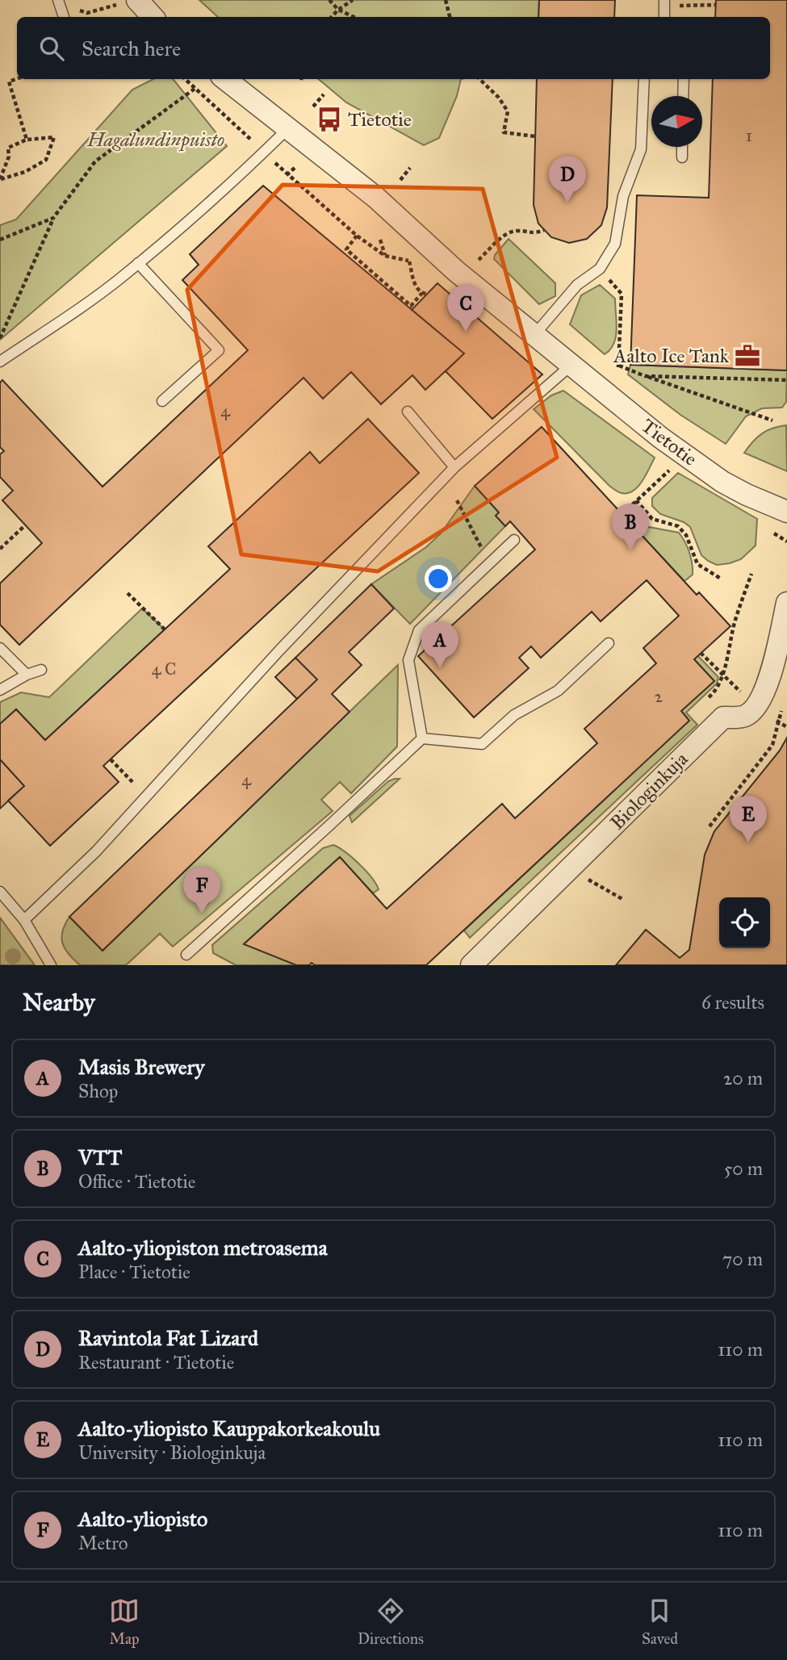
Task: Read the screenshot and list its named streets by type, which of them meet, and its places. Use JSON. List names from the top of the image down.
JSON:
{
  "streets": {
    "street": ["Tietotie", "Biologinkuja"]
  },
  "parks": ["Hagalundinpuisto"],
  "places": {
    "bus stop": ["Tietotie"],
    "office": ["Aalto Ice Tank"]
  },
  "house_numbers": [
    "1",
    "4",
    "4 C",
    "2",
    "4"
  ],
  "north": "right",
  "page": {
    "search": "Search here",
    "pins": [
      "D",
      "C",
      "B",
      "A",
      "E",
      "F"
    ],
    "heading": ["Nearby", "6 results"],
    "list": [
      {
        "mark": "A",
        "name": "Masis Brewery",
        "note": "Shop",
        "value": "20 m"
      },
      {
        "mark": "B",
        "name": "VTT",
        "note": "Office · Tietotie",
        "value": "50 m"
      },
      {
        "mark": "C",
        "name": "Aalto-yliopiston metroasema",
        "note": "Place · Tietotie",
        "value": "70 m"
      },
      {
        "mark": "D",
        "name": "Ravintola Fat Lizard",
        "note": "Restaurant · Tietotie",
        "value": "110 m"
      },
      {
        "mark": "E",
        "name": "Aalto-yliopisto Kauppakorkeakoulu",
        "note": "University · Biologinkuja",
        "value": "110 m"
      },
      {
        "mark": "F",
        "name": "Aalto-yliopisto",
        "note": "Metro",
        "value": "110 m"
      }
    ],
    "nav": ["Map", "Directions", "Saved"]
  }
}
